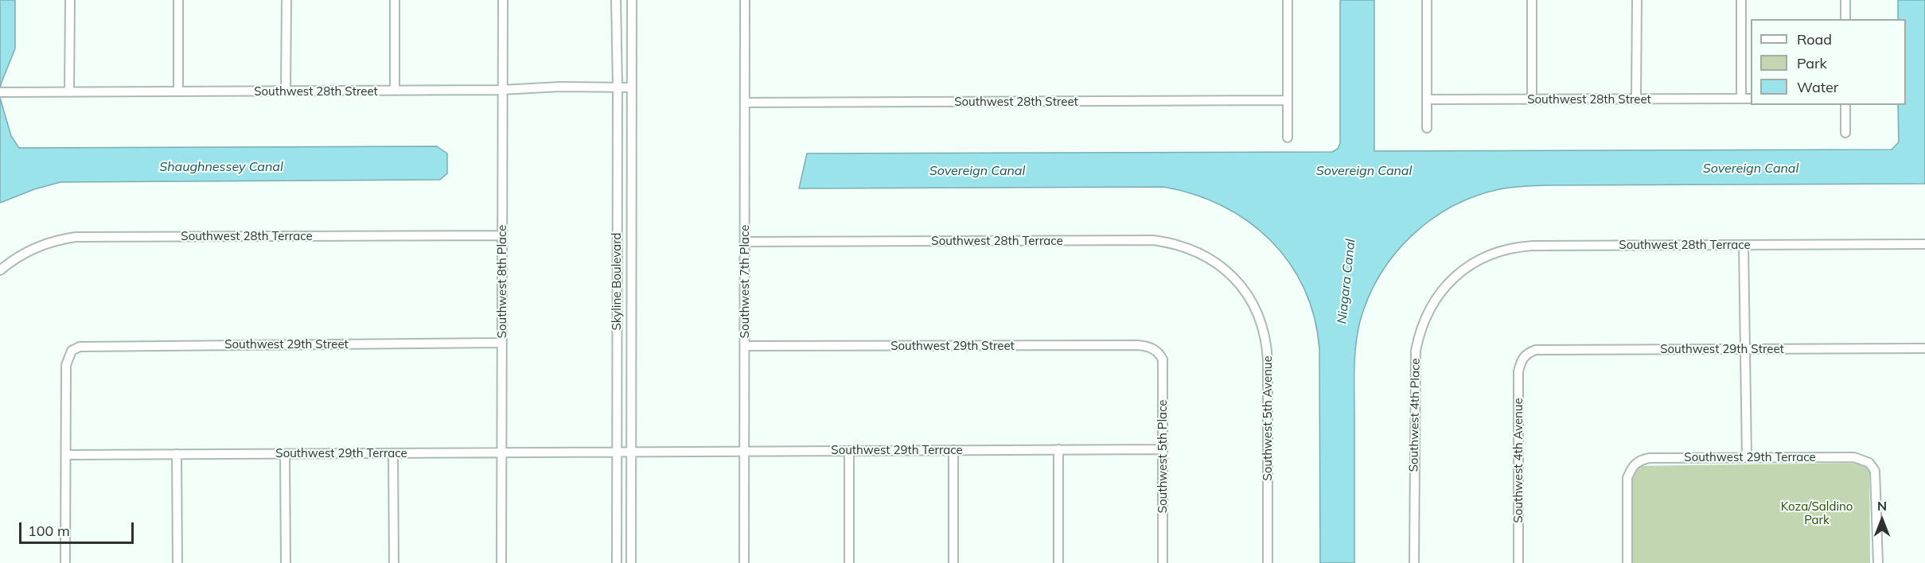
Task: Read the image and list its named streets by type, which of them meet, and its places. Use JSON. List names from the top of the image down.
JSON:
{
  "streets": {
    "street": [
      "Southwest 28th Street",
      "Southwest 28th Terrace",
      "Southwest 8th Place",
      "Skyline Boulevard",
      "Southwest 7th Place",
      "Southwest 29th Street",
      "Southwest 4th Place",
      "Southwest 5th Avenue",
      "Southwest 29th Terrace",
      "Southwest 5th Place",
      "Southwest 4th Avenue"
    ]
  },
  "crossings": [
    ["Southwest 28th Street", "Southwest 8th Place"],
    ["Southwest 28th Street", "Skyline Boulevard"],
    ["Southwest 28th Street", "Southwest 7th Place"],
    ["Southwest 28th Terrace", "Southwest 8th Place"],
    ["Southwest 28th Terrace", "Southwest 7th Place"],
    ["Southwest 28th Terrace", "Southwest 4th Place"],
    ["Southwest 28th Terrace", "Southwest 5th Avenue"],
    ["Southwest 8th Place", "Southwest 29th Street"],
    ["Southwest 8th Place", "Southwest 29th Terrace"],
    ["Skyline Boulevard", "Southwest 29th Terrace"],
    ["Southwest 7th Place", "Southwest 29th Street"],
    ["Southwest 7th Place", "Southwest 29th Terrace"],
    ["Southwest 29th Street", "Southwest 29th Terrace"],
    ["Southwest 29th Street", "Southwest 5th Place"],
    ["Southwest 29th Street", "Southwest 4th Avenue"],
    ["Southwest 29th Terrace", "Southwest 5th Place"]
  ],
  "water": ["Shaughnessey Canal", "Sovereign Canal", "Niagara Canal"],
  "parks": ["Koza/Saldino Park"],
  "legend": ["Road", "Park", "Water"],
  "scale_bar": "100 m",
  "north": "top"
}
